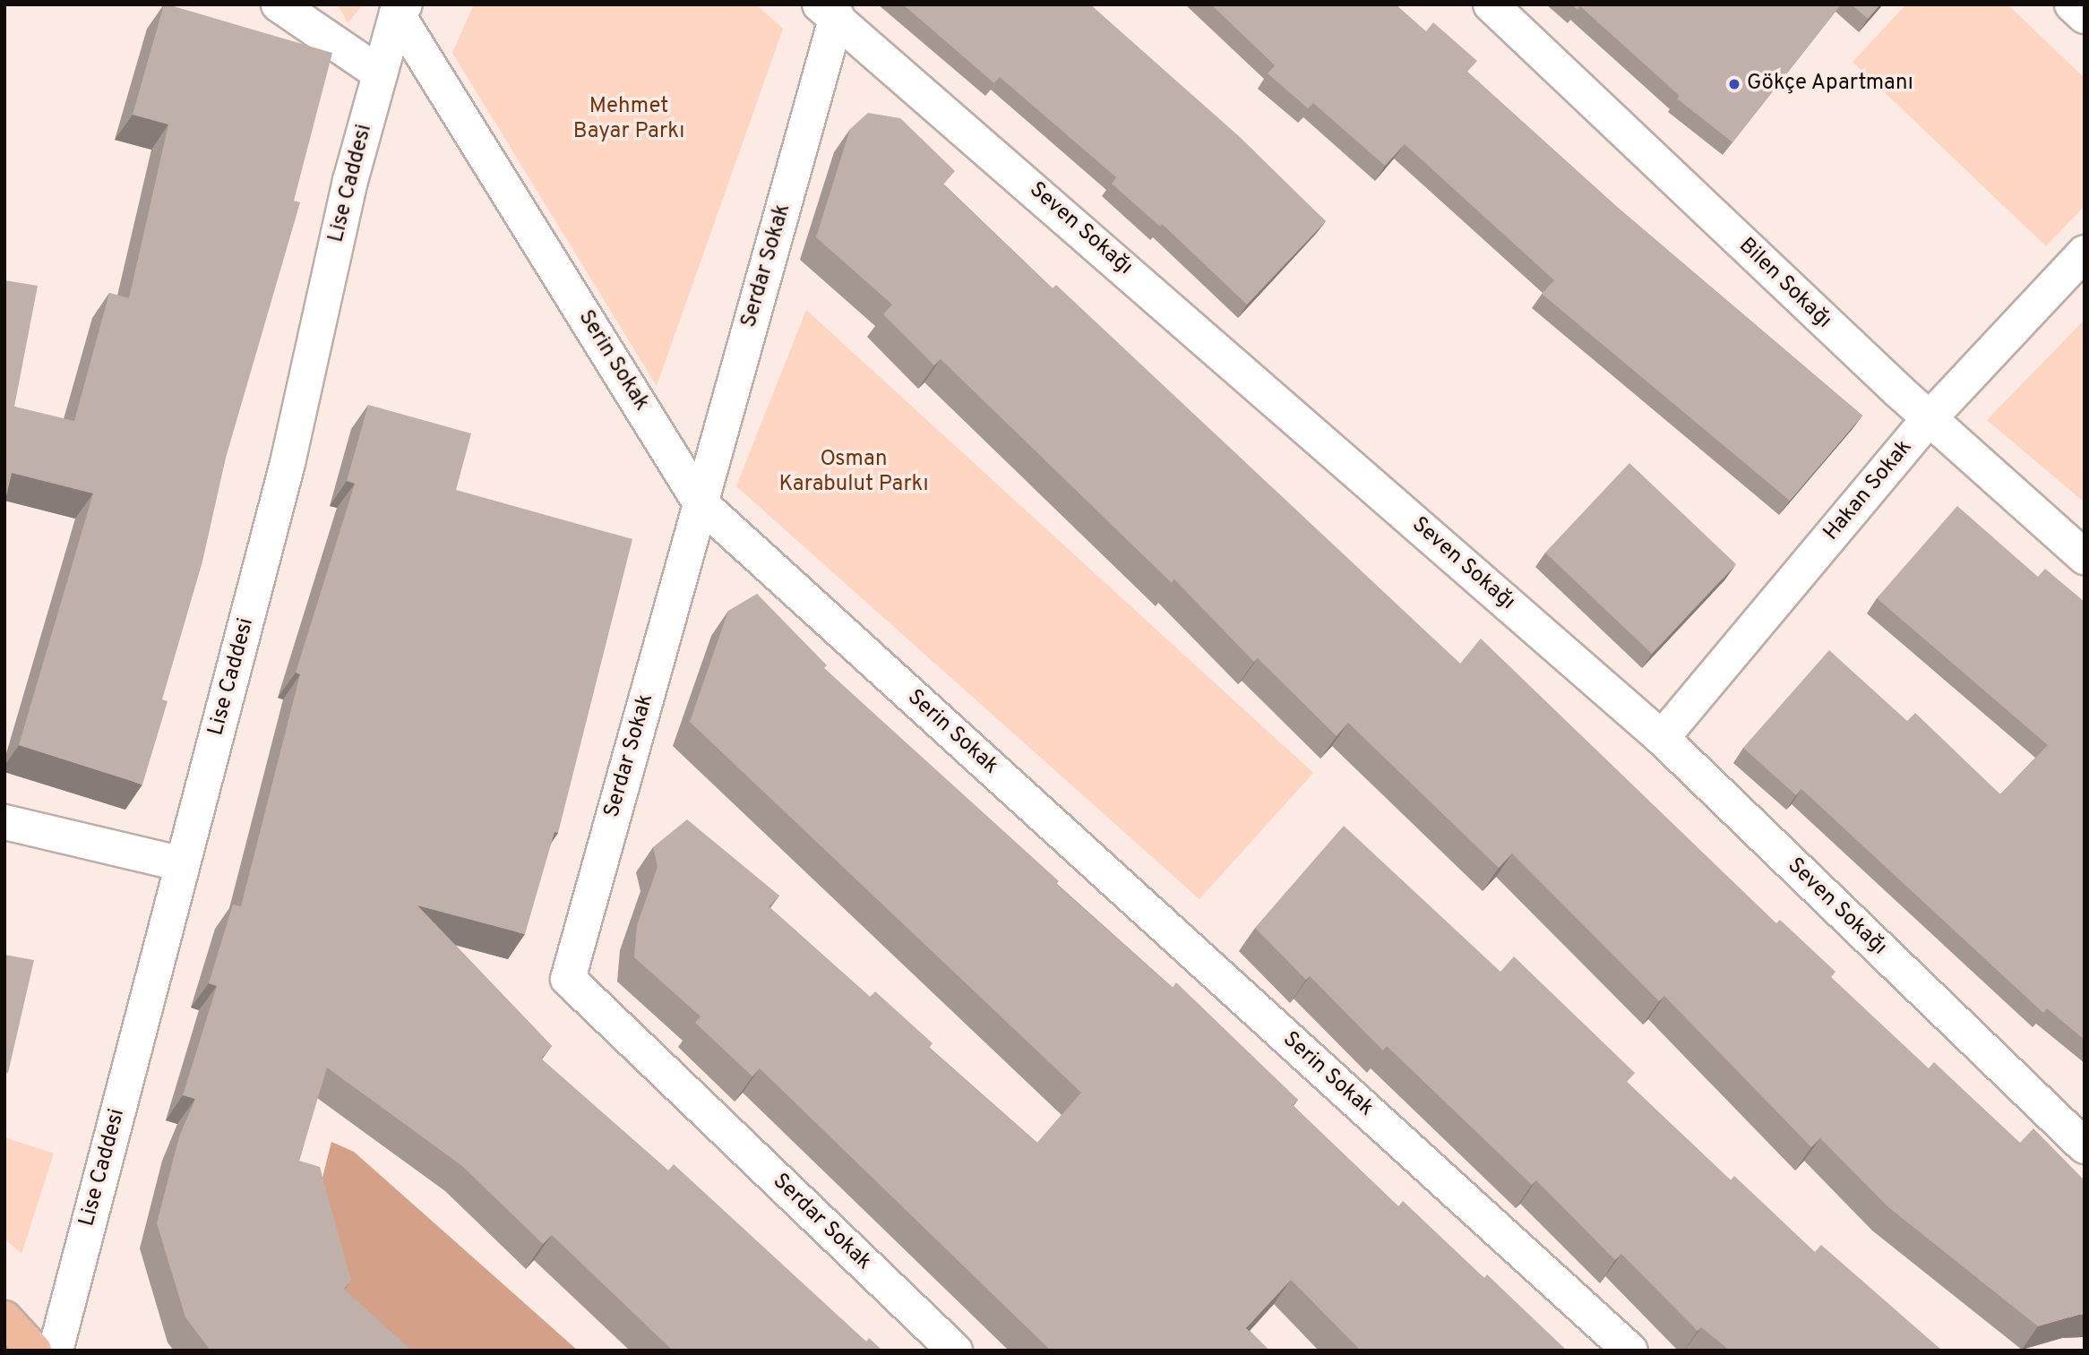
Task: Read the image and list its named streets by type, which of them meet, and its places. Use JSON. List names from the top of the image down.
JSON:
{
  "streets": {
    "street": [
      "Lise Caddesi",
      "Seven Sokağı",
      "Serdar Sokak",
      "Bilen Sokağı",
      "Serin Sokak",
      "Hakan Sokak"
    ]
  },
  "crossings": [
    ["Lise Caddesi", "Serin Sokak"],
    ["Seven Sokağı", "Serdar Sokak"],
    ["Seven Sokağı", "Hakan Sokak"],
    ["Serdar Sokak", "Serin Sokak"],
    ["Bilen Sokağı", "Hakan Sokak"]
  ],
  "parks": ["Mehmet Bayar Parkı", "Osman Karabulut Parkı"],
  "places": ["Gökçe Apartmanı"]
}
